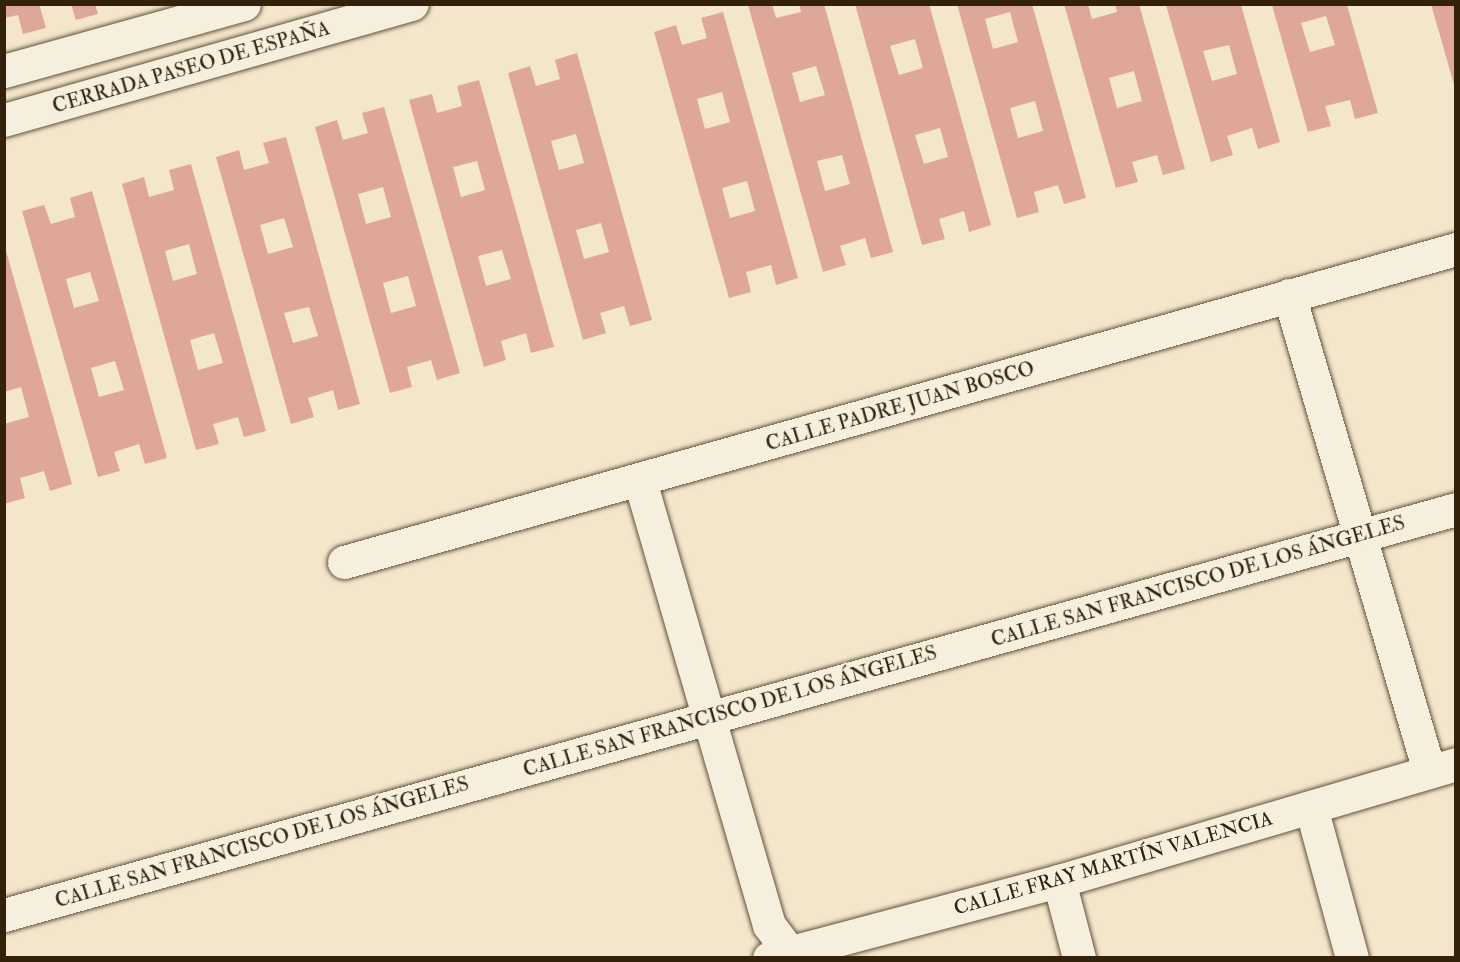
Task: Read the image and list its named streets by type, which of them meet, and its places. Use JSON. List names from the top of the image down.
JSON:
{
  "streets": {
    "street": [
      "CERRADA PASEO DE ESPAÑA",
      "CALLE PADRE JUAN BOSCO",
      "CALLE SAN FRANCISCO DE LOS ÁNGELES",
      "CALLE FRAY MARTÍN VALENCIA"
    ]
  }
}
